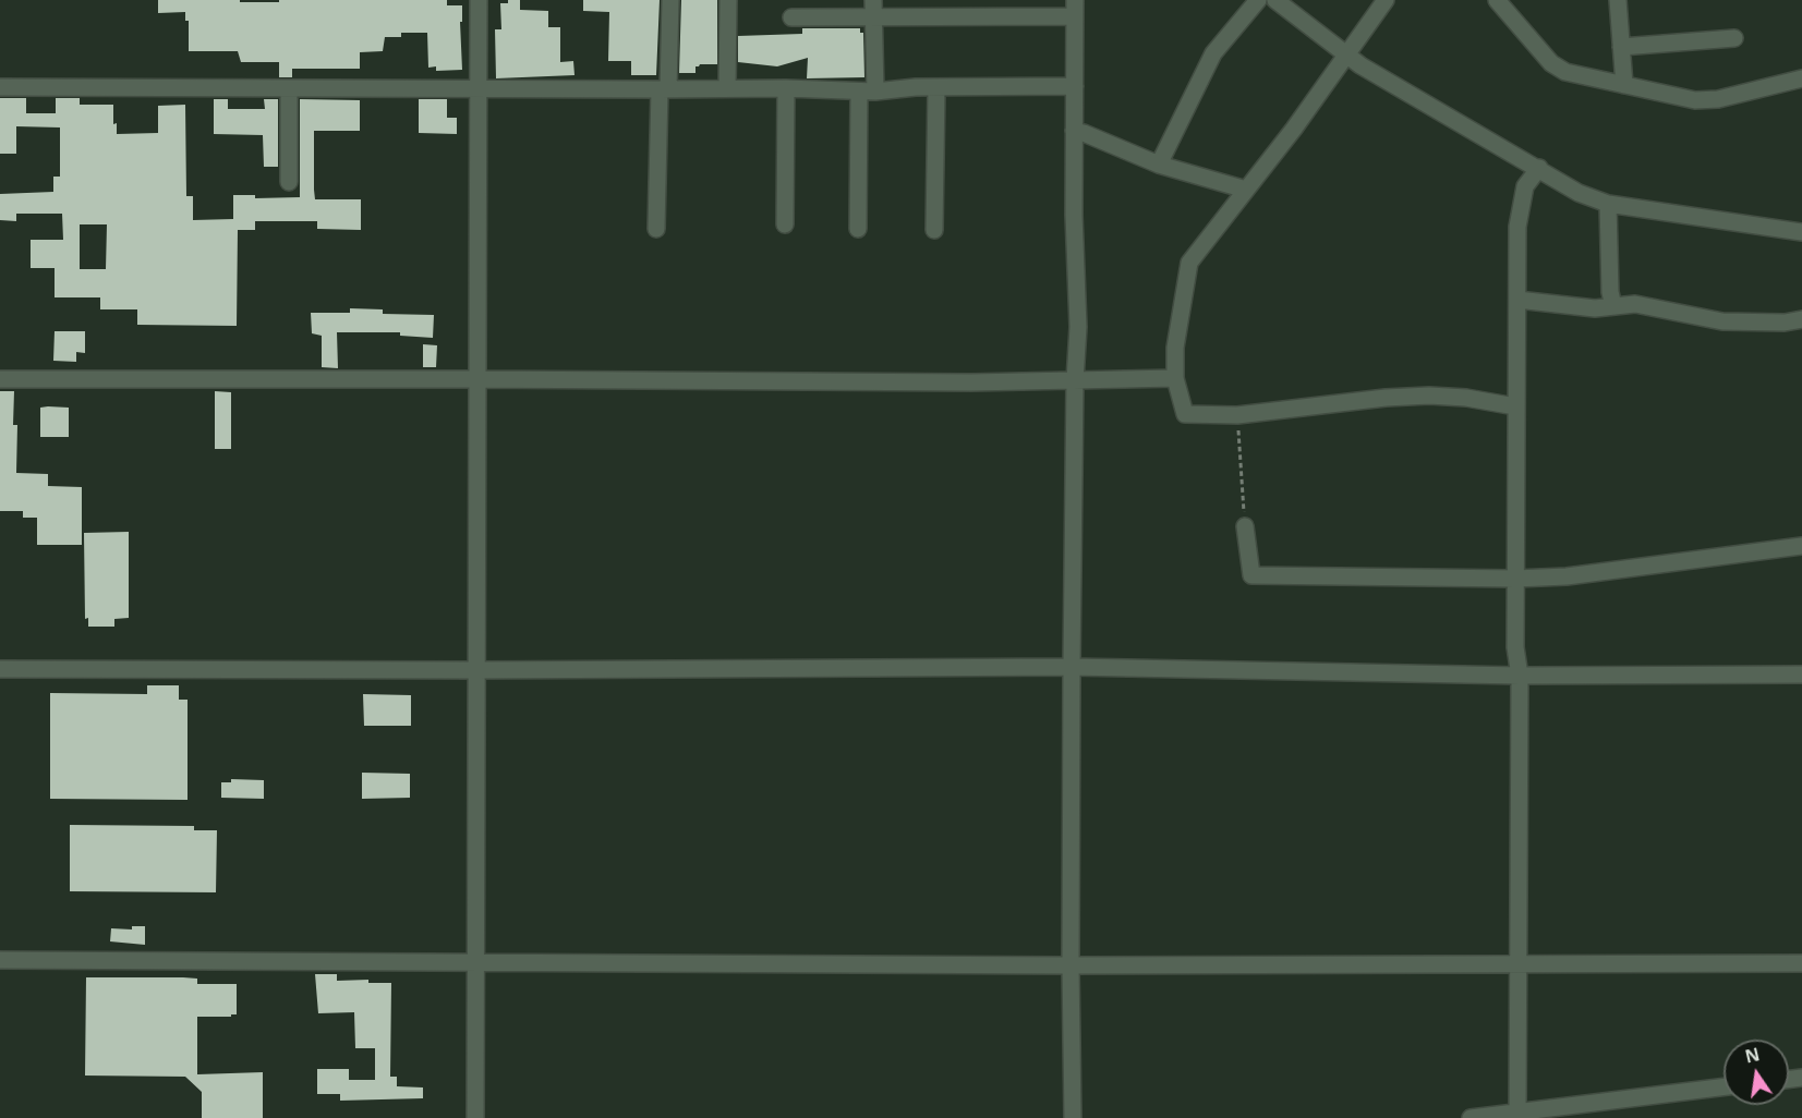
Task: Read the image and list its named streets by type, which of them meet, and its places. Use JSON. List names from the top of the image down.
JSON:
{
  "north": "top"
}
